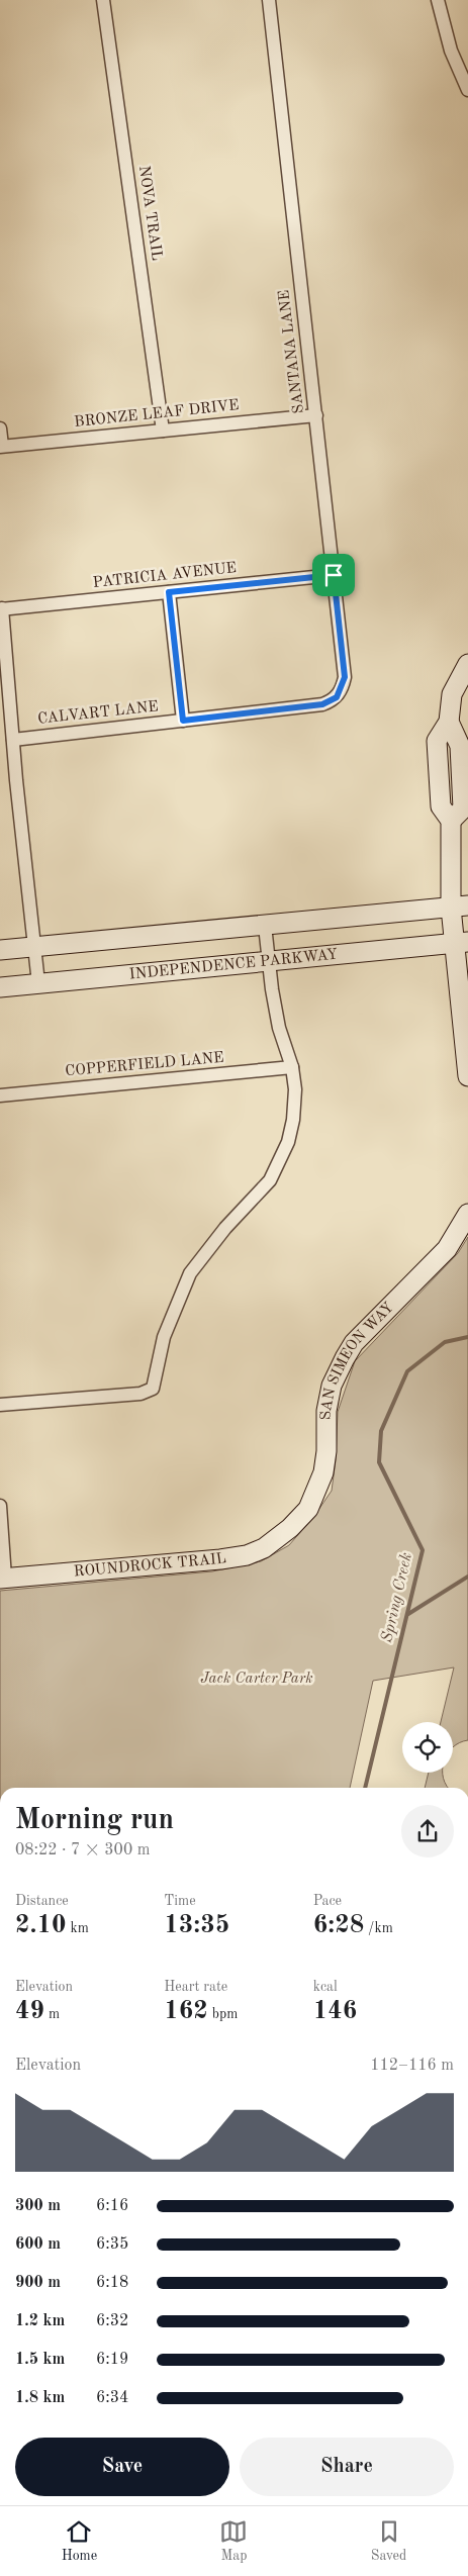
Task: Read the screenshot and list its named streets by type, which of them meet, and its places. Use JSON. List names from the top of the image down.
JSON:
{
  "streets": {
    "street": [
      "NOVA TRAIL",
      "SANTANA LANE",
      "BRONZE LEAF DRIVE",
      "PATRICIA AVENUE",
      "CALVART LANE",
      "INDEPENDENCE PARKWAY",
      "COPPERFIELD LANE",
      "SAN SIMEON WAY",
      "ROUNDROCK TRAIL"
    ]
  },
  "crossings": [
    ["NOVA TRAIL", "BRONZE LEAF DRIVE"],
    ["SANTANA LANE", "BRONZE LEAF DRIVE"],
    ["SANTANA LANE", "PATRICIA AVENUE"],
    ["SANTANA LANE", "CALVART LANE"],
    ["SAN SIMEON WAY", "ROUNDROCK TRAIL"]
  ],
  "water": ["Spring Creek"],
  "parks": ["Jack Carter Park"],
  "page": {
    "heading": ["Morning run", "08:22 · 7 × 300 m"],
    "stats": [
      ["Distance", "2.10 km"],
      ["Time", "13:35"],
      ["Pace", "6:28 /km"],
      ["Elevation", "49 m"],
      ["Heart rate", "162 bpm"],
      ["kcal", "146"]
    ],
    "chart": ["Elevation", "112–116 m"],
    "list": [
      {
        "name": "300 m",
        "note": "6:16"
      },
      {
        "name": "600 m",
        "note": "6:35"
      },
      {
        "name": "900 m",
        "note": "6:18"
      },
      {
        "name": "1.2 km",
        "note": "6:32"
      },
      {
        "name": "1.5 km",
        "note": "6:19"
      },
      {
        "name": "1.8 km",
        "note": "6:34"
      }
    ],
    "buttons": ["Save", "Share"],
    "tabs": ["Home", "Map", "Saved"]
  }
}
